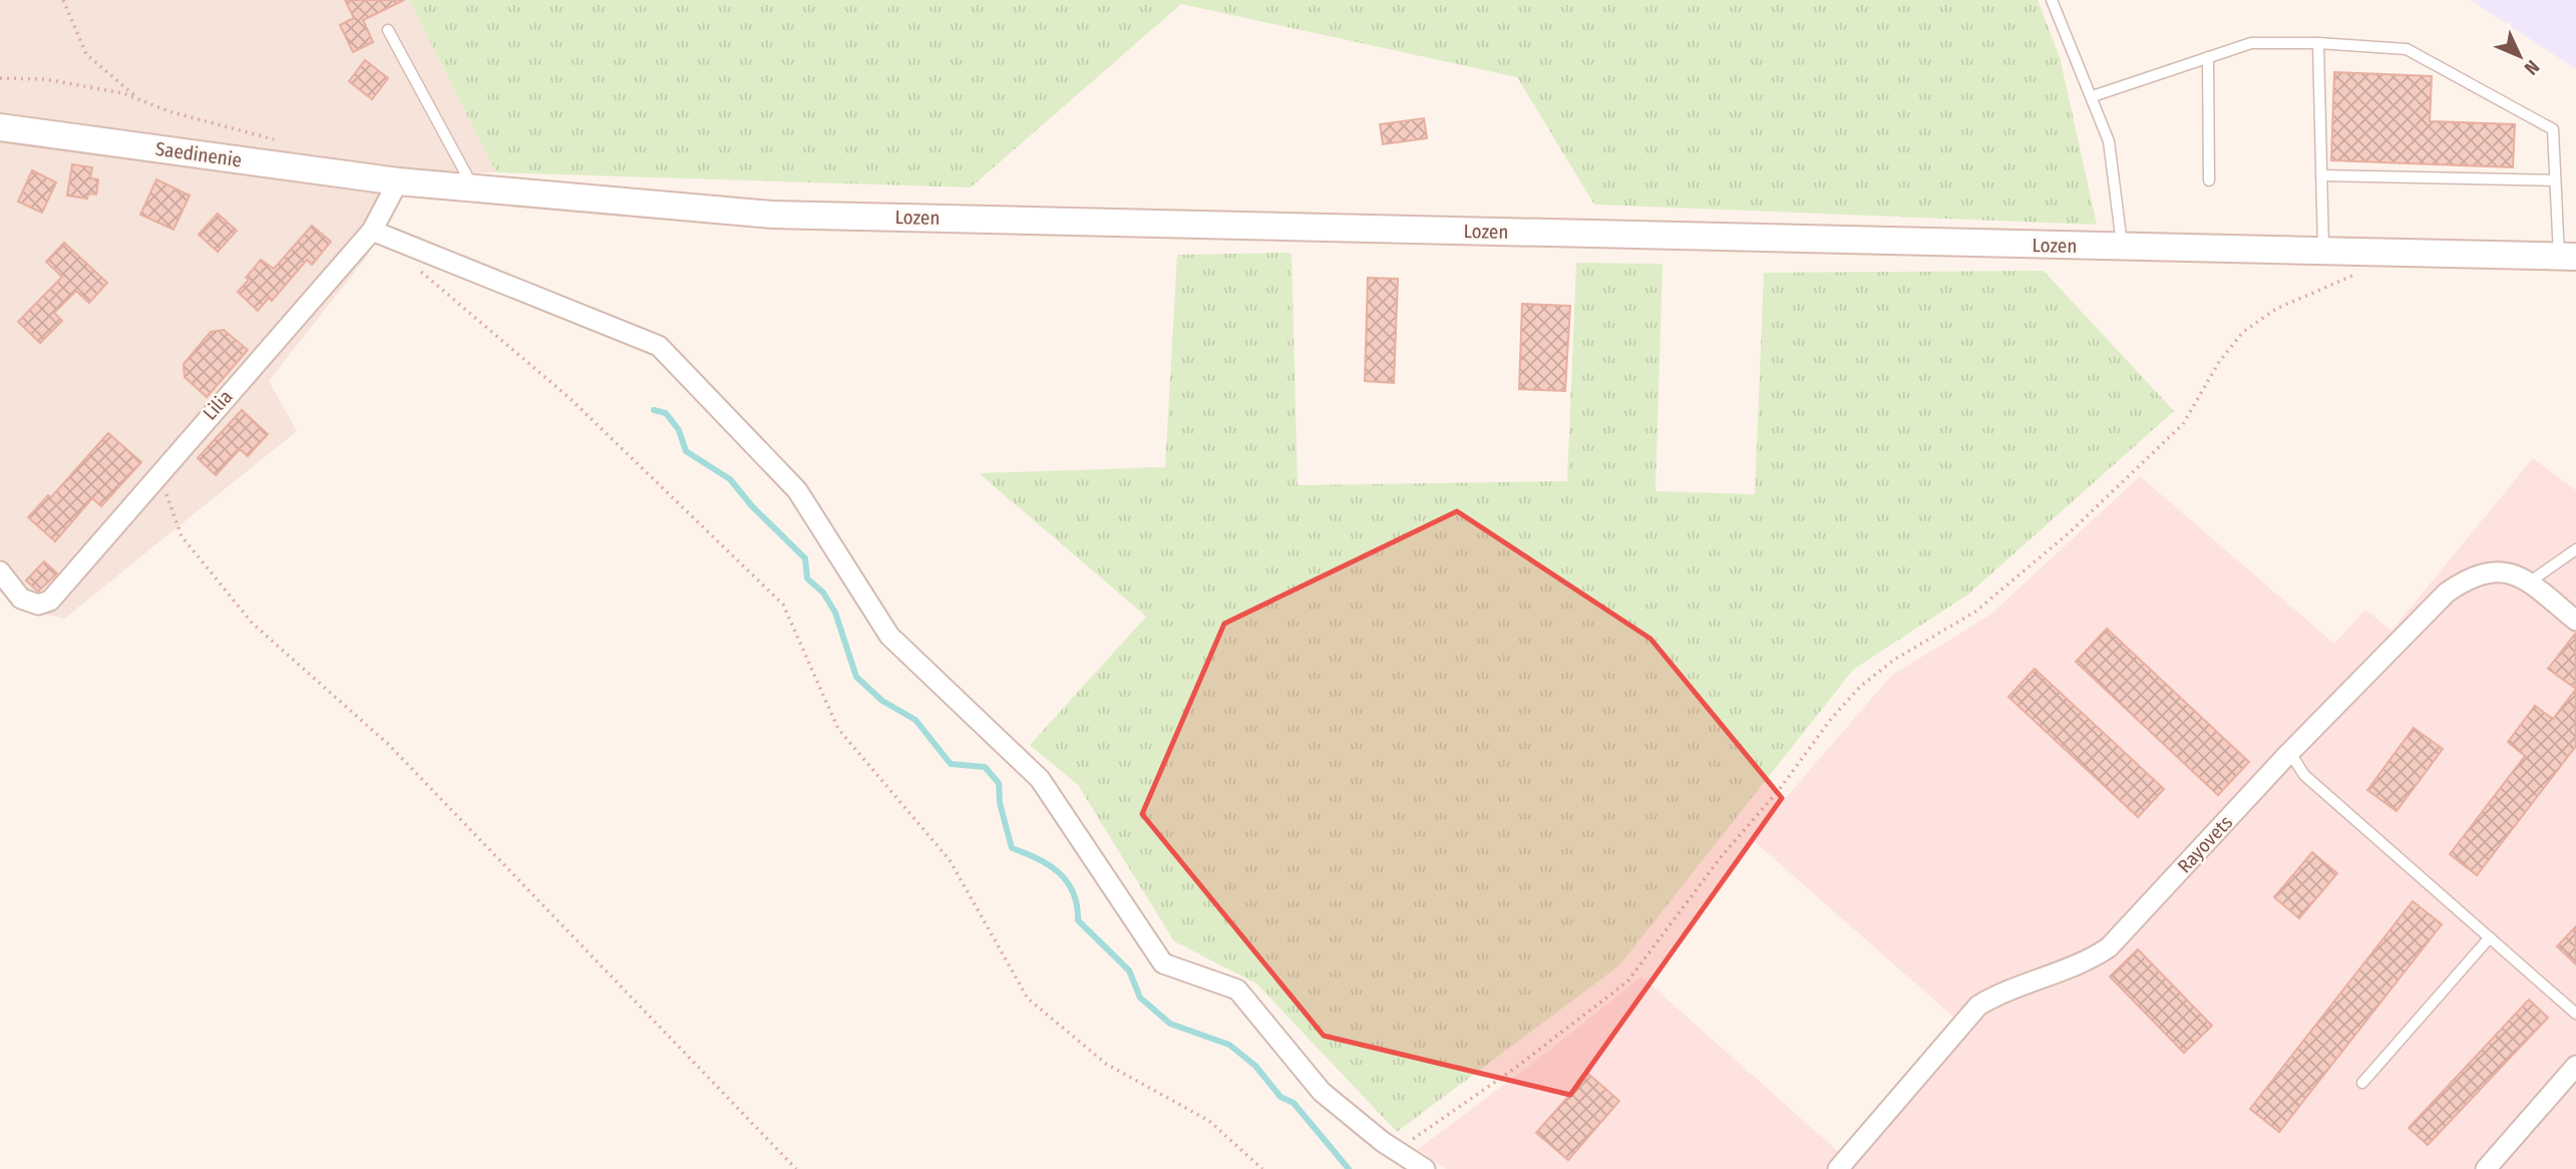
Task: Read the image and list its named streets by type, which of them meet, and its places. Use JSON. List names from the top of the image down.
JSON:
{
  "streets": {
    "street": [
      "Saedinenie",
      "Lozen",
      "Lilia",
      "Rayovets"
    ]
  },
  "crossings": [
    ["Saedinenie", "Lozen"],
    ["Saedinenie", "Lilia"],
    ["Lozen", "Lilia"]
  ],
  "north": "bottom right"
}
